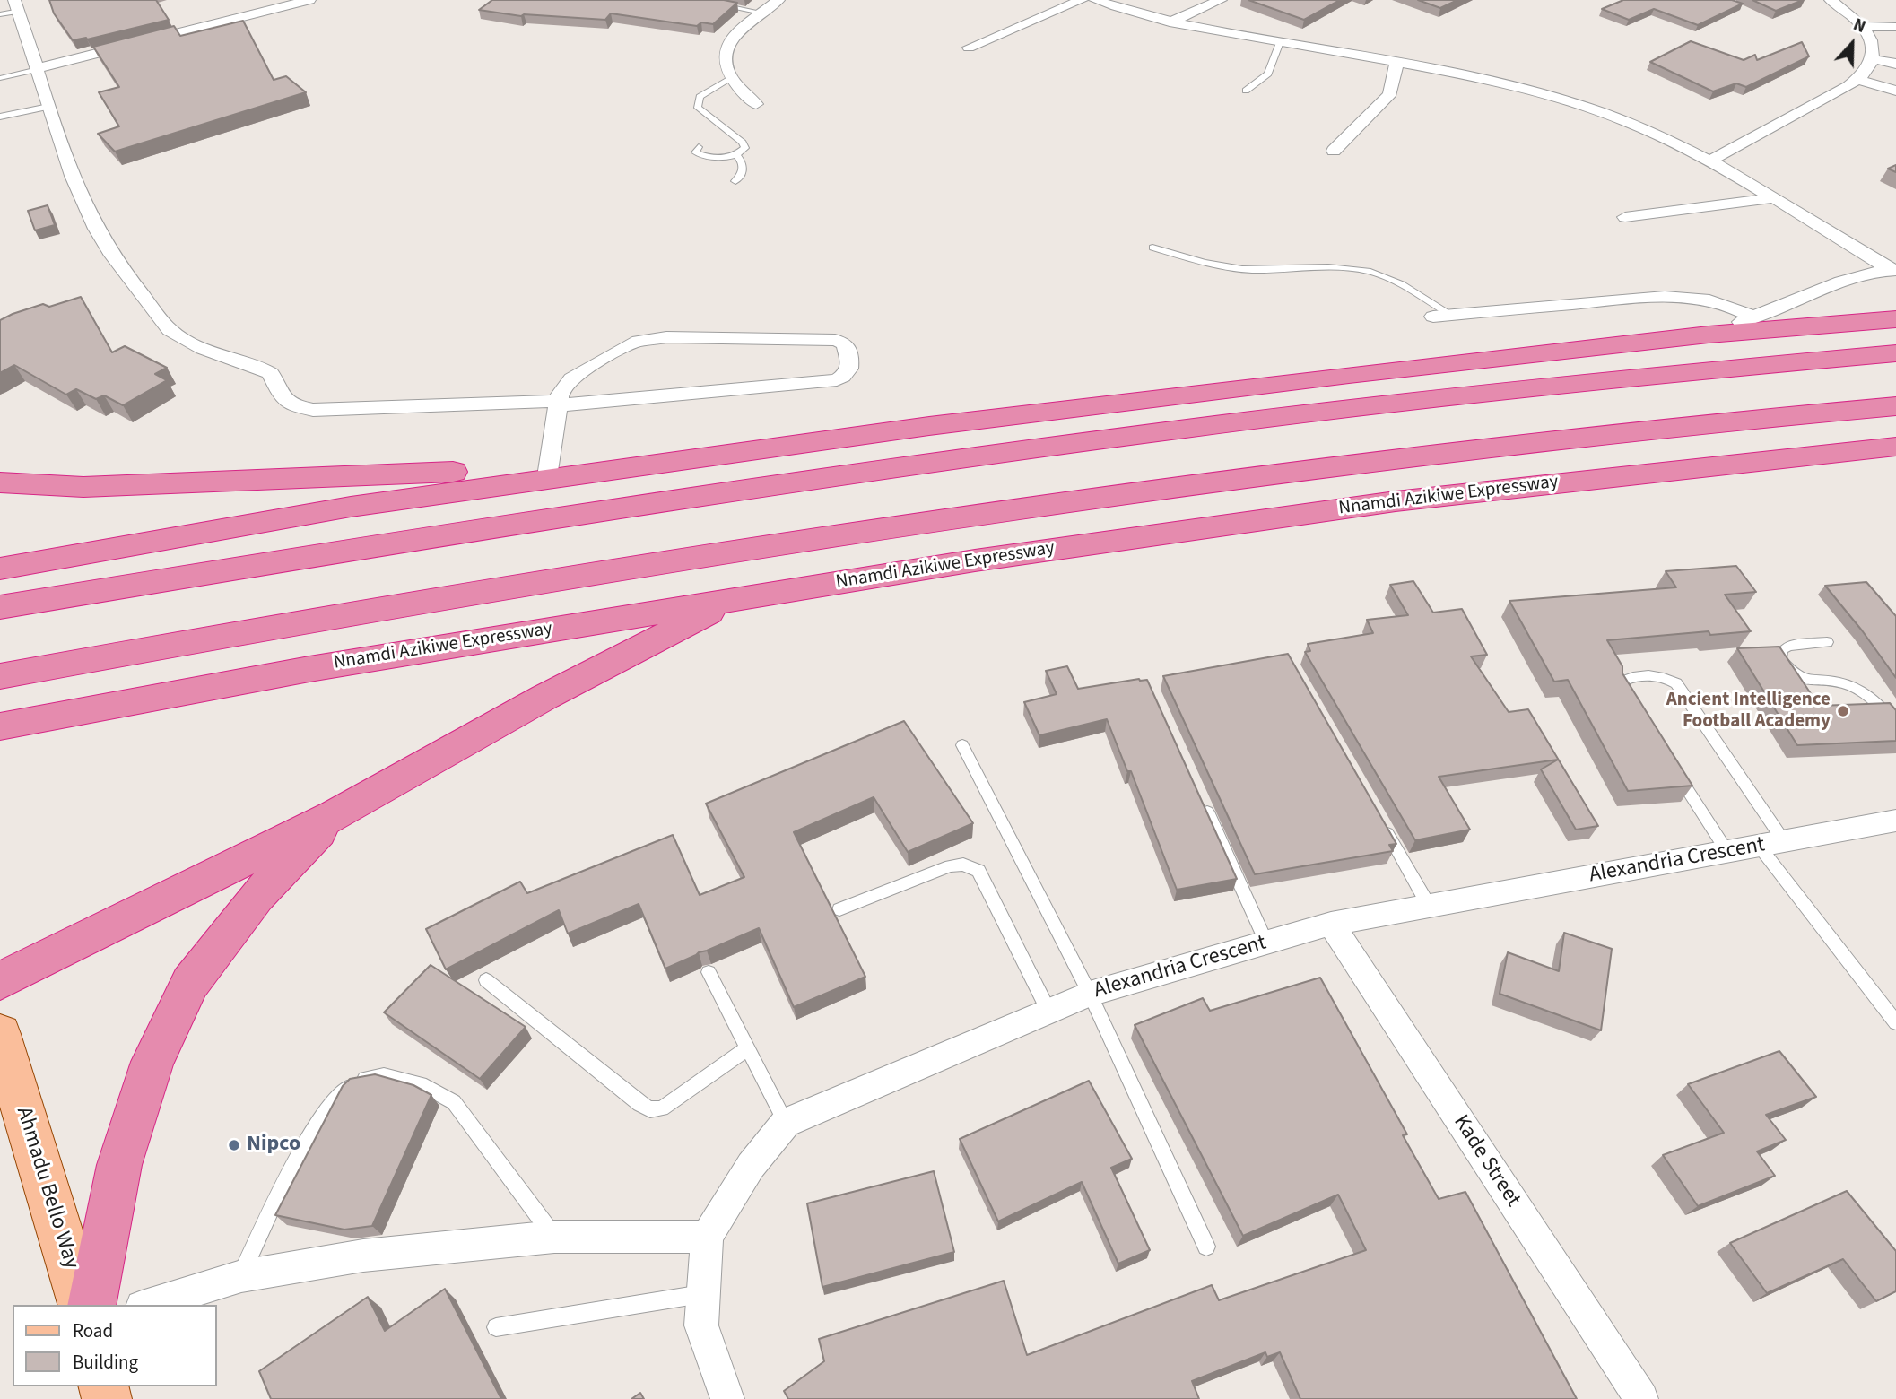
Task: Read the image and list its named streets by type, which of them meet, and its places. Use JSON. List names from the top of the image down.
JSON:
{
  "streets": {
    "highway": ["Nnamdi Azikiwe Expressway"],
    "main road": ["Ahmadu Bello Way"],
    "street": ["Alexandria Crescent", "Kade Street"]
  },
  "crossings": [
    ["Alexandria Crescent", "Kade Street"]
  ],
  "places": ["Ancient Intelligence Football Academy", "Nipco"],
  "legend": ["Road", "Building"],
  "north": "top"
}
